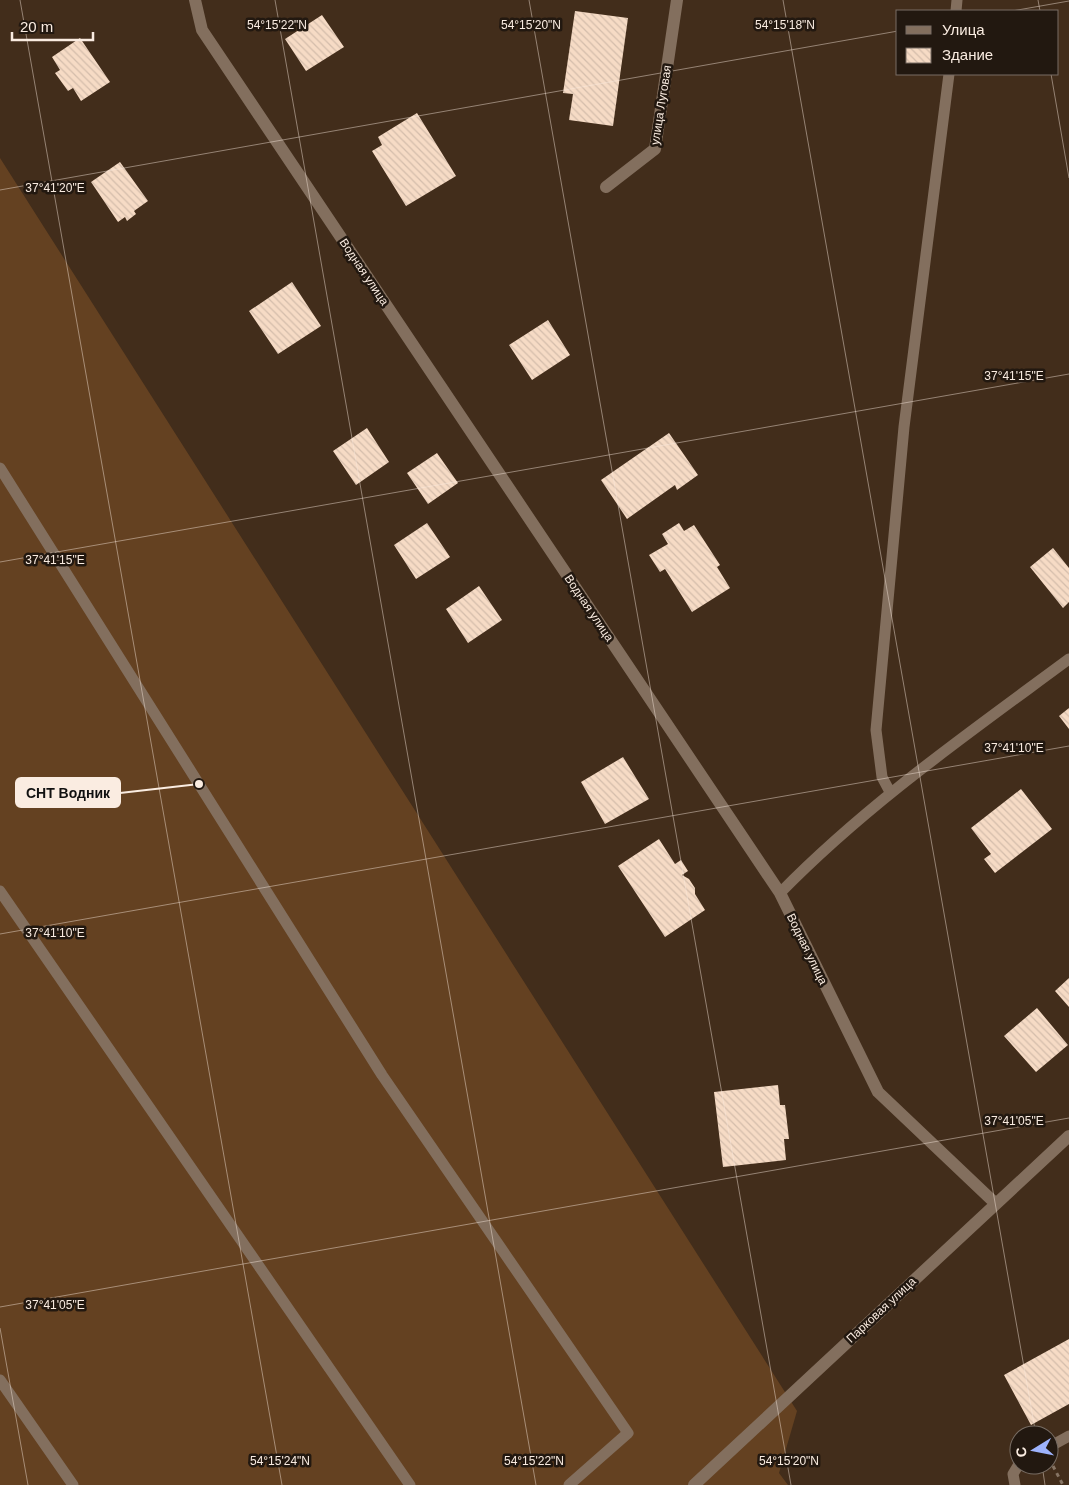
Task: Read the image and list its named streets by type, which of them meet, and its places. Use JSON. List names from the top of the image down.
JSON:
{
  "streets": {
    "street": ["улица Луговая", "Водная улица", "Парковая улица"]
  },
  "crossings": [
    ["Водная улица", "Парковая улица"]
  ],
  "places": ["СНТ Водник"],
  "legend": ["Улица", "Здание"],
  "scale_bar": "20 m",
  "north": "left",
  "coordinates": [
    "54°15'22\"N",
    "54°15'20\"N",
    "54°15'18\"N",
    "37°41'20\"E",
    "37°41'15\"E",
    "37°41'10\"E",
    "37°41'05\"E",
    "54°15'24\"N"
  ]
}
